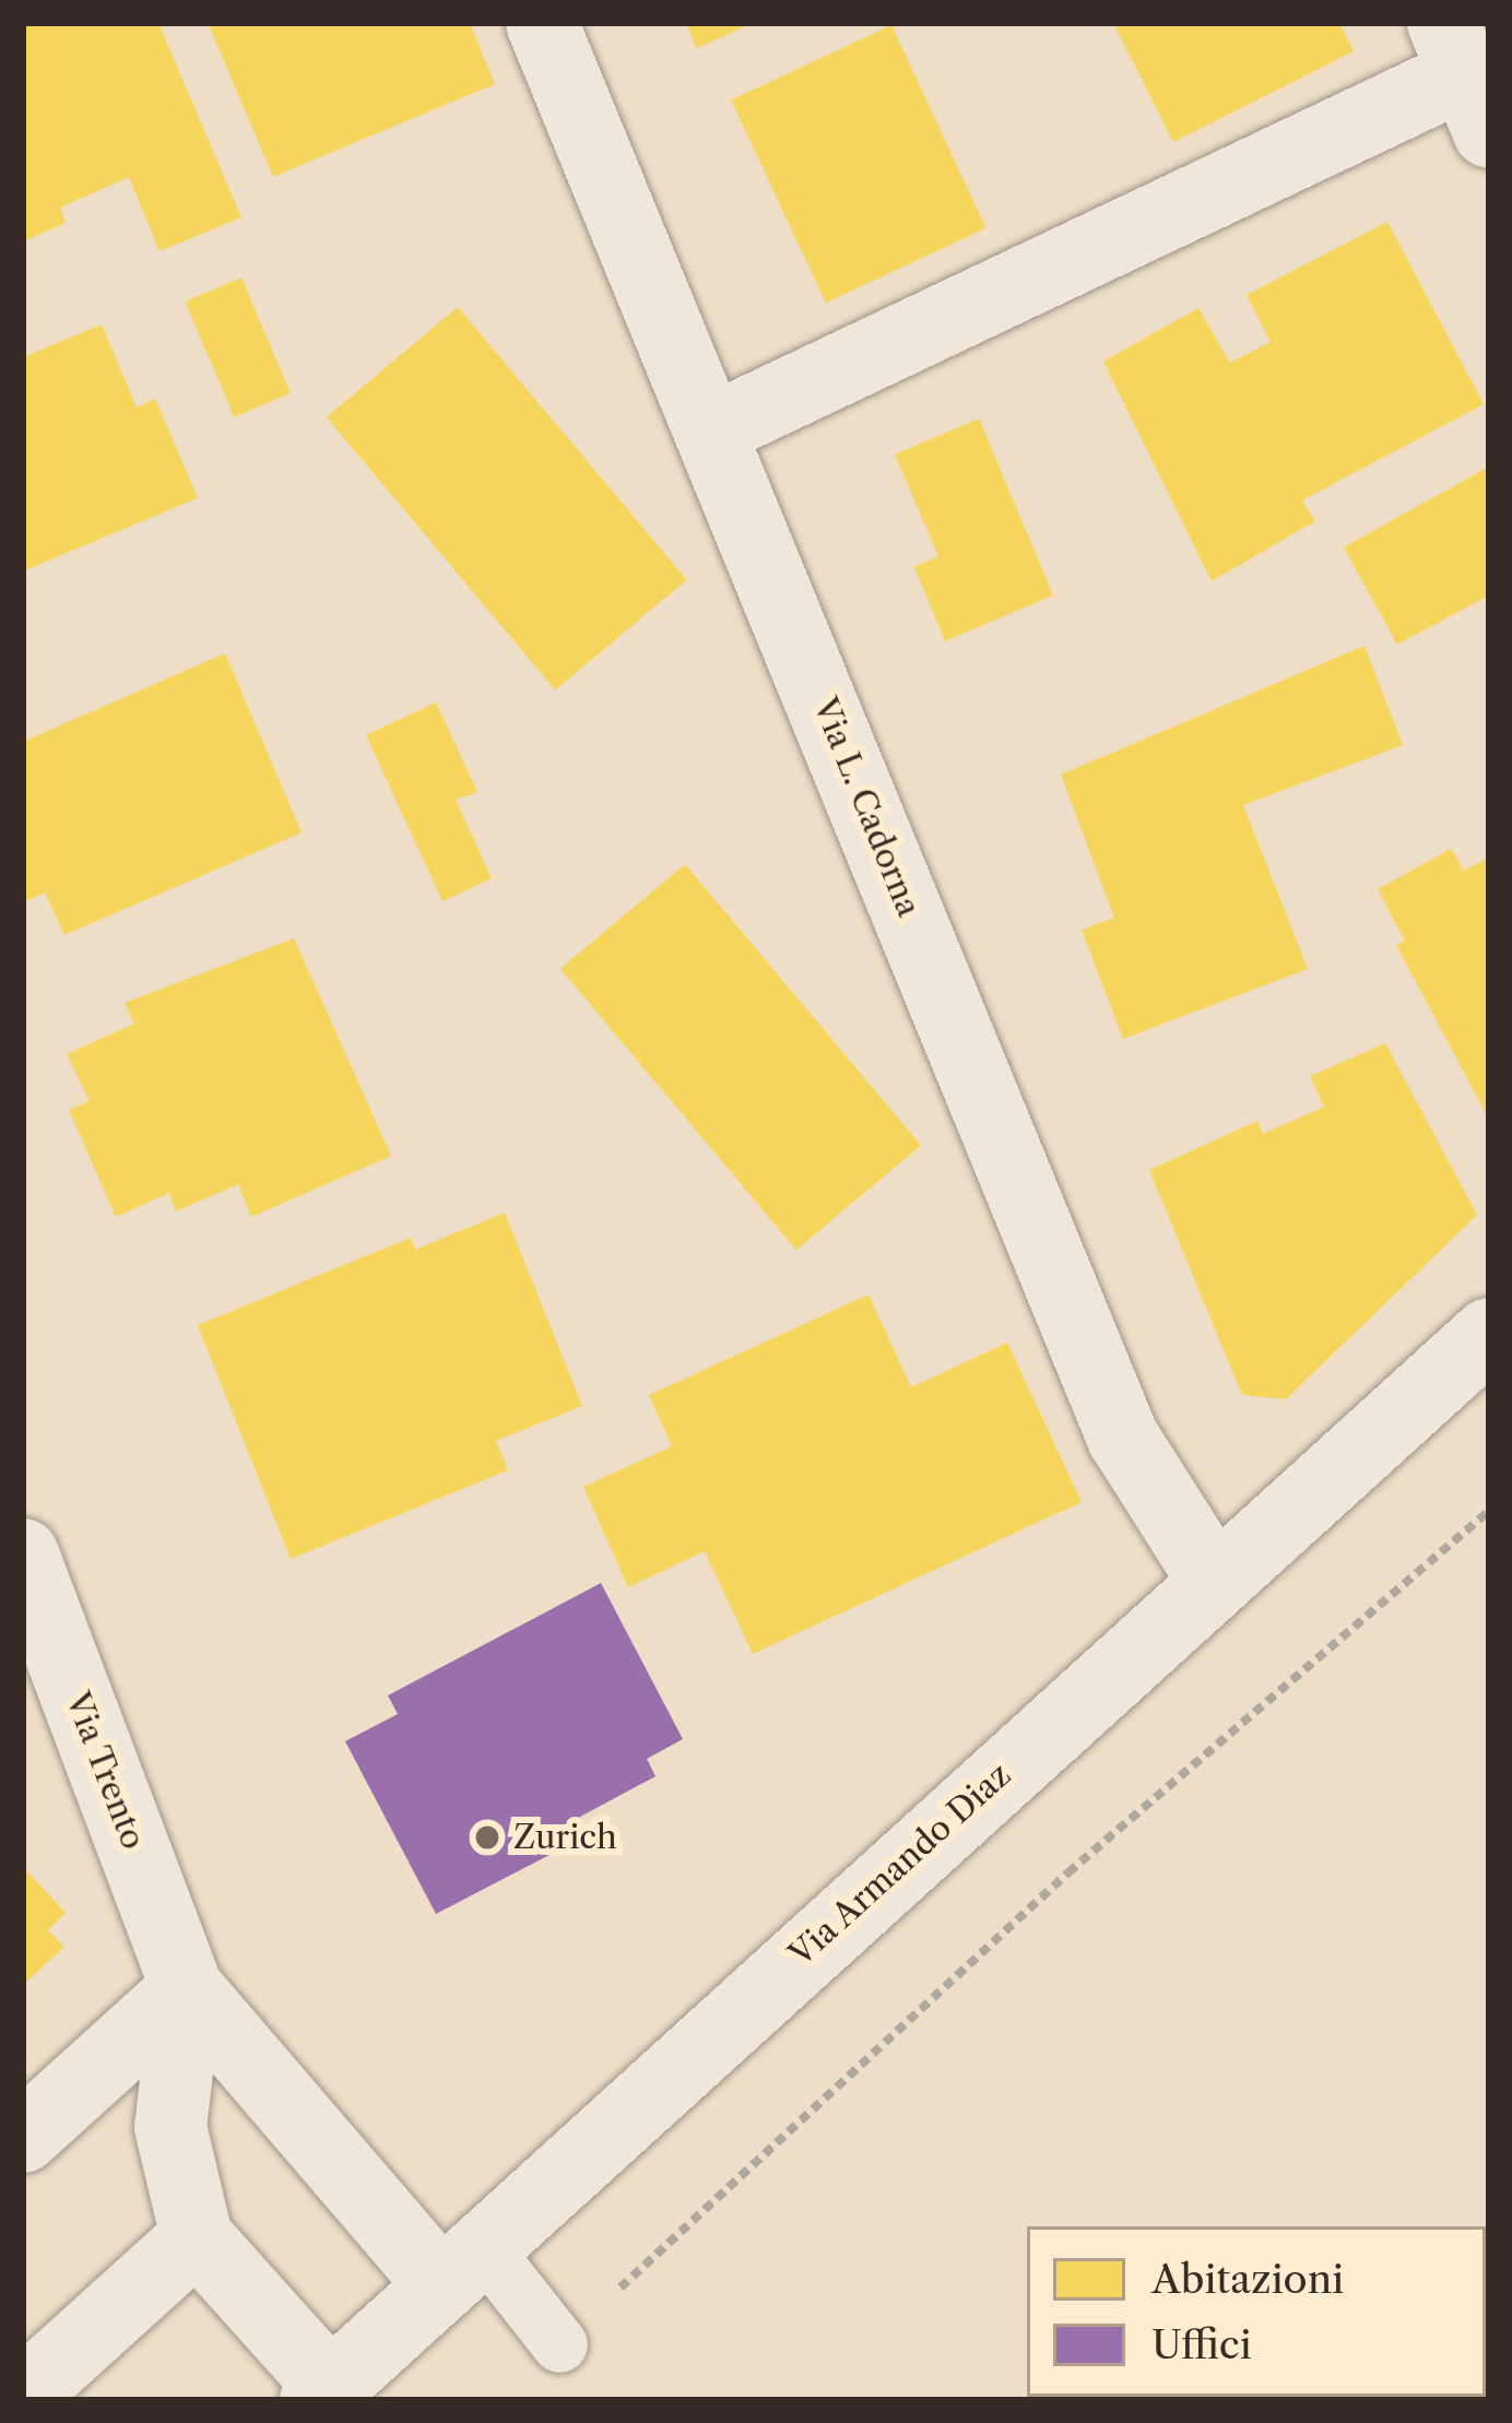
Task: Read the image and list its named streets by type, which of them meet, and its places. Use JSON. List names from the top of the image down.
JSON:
{
  "streets": {
    "street": ["Via L. Cadorna", "Via Trento", "Via Armando Diaz"]
  },
  "crossings": [
    ["Via L. Cadorna", "Via Armando Diaz"]
  ],
  "places": ["Zurich"],
  "legend": ["Abitazioni", "Uffici"]
}
